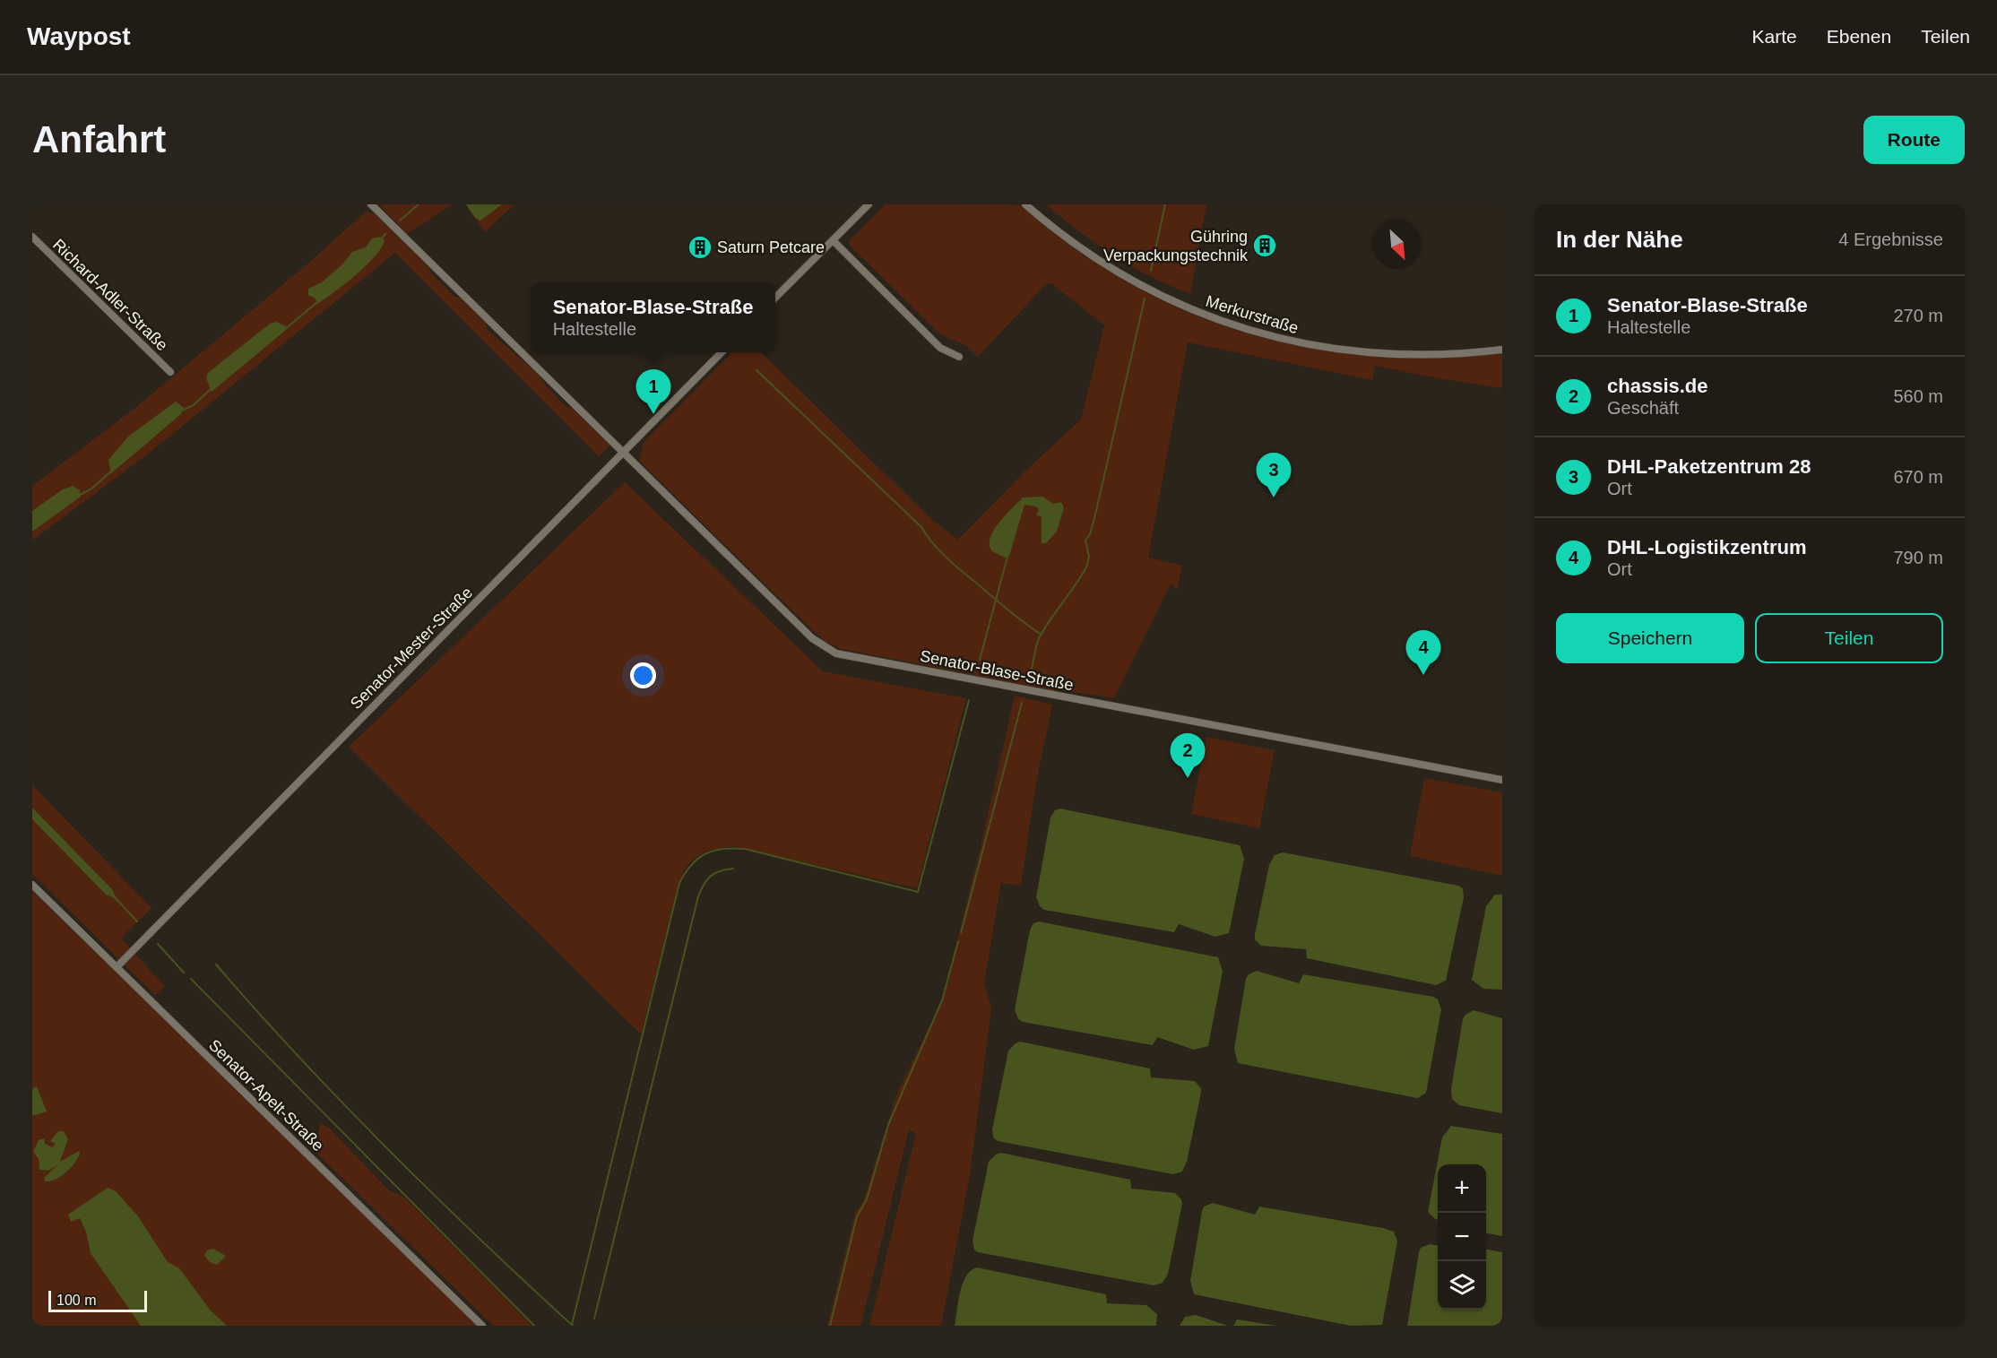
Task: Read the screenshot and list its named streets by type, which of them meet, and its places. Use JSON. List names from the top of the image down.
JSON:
{
  "streets": {
    "street": [
      "Richard-Adler-Straße",
      "Merkurstraße",
      "Senator-Mester-Straße",
      "Senator-Blase-Straße",
      "Senator-Apelt-Straße"
    ]
  },
  "crossings": [
    ["Senator-Mester-Straße", "Senator-Blase-Straße"],
    ["Senator-Mester-Straße", "Senator-Apelt-Straße"]
  ],
  "places": {
    "building": ["Gühring Verpackungstechnik", "Saturn Petcare"]
  },
  "scale_bar": "100 m",
  "north": "bottom right",
  "page": {
    "header": "Waypost",
    "nav": ["Karte", "Ebenen", "Teilen"],
    "buttons": [
      "Route",
      ["Speichern", "Teilen"]
    ],
    "title": "Anfahrt",
    "heading": ["In der Nähe", "4 Ergebnisse"],
    "list": [
      {
        "mark": "1",
        "name": "Senator-Blase-Straße",
        "note": "Haltestelle",
        "value": "270 m"
      },
      {
        "mark": "2",
        "name": "chassis.de",
        "note": "Geschäft",
        "value": "560 m"
      },
      {
        "mark": "3",
        "name": "DHL-Paketzentrum 28",
        "note": "Ort",
        "value": "670 m"
      },
      {
        "mark": "4",
        "name": "DHL-Logistikzentrum",
        "note": "Ort",
        "value": "790 m"
      }
    ],
    "popup": ["Senator-Blase-Straße", "Haltestelle"],
    "pins": [
      "1",
      "3",
      "4",
      "2"
    ],
    "map_buttons": ["+", "−"],
    "scale": "100 m"
  }
}
